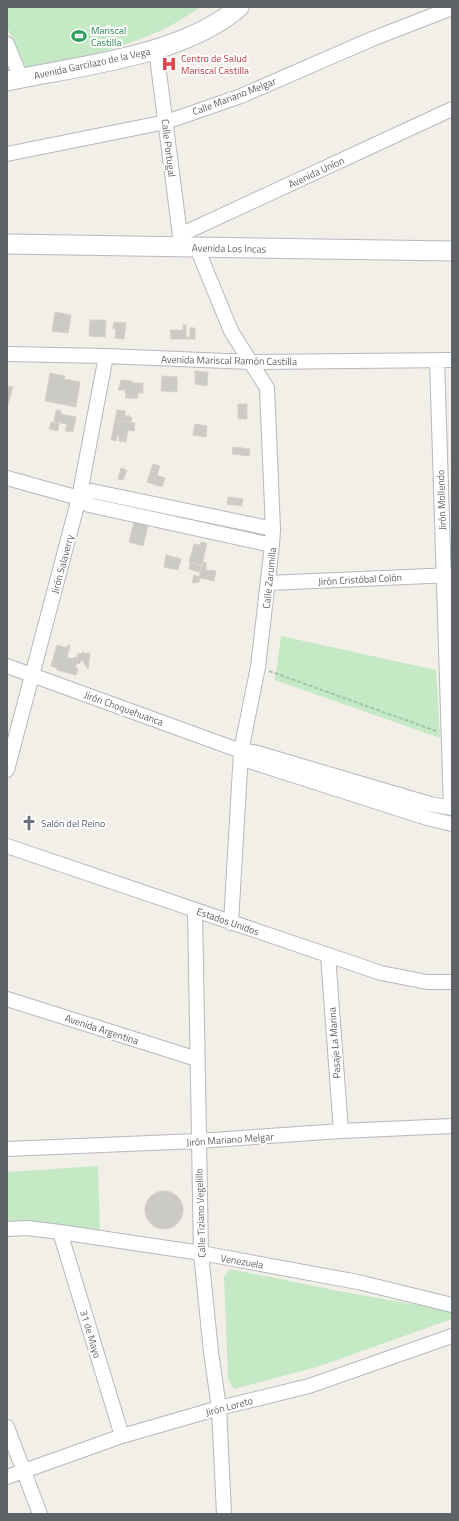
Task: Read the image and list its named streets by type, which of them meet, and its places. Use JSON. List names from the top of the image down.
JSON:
{
  "streets": {
    "street": [
      "Avenida Garcilazo de la Vega",
      "Calle Mariano Melgar",
      "Calle Portugal",
      "Avenida Uníon",
      "Avenida Los Incas",
      "Avenida Mariscal Ramón Castilla",
      "Jirón Mollendo",
      "Jirón Salaverry",
      "Calle Zarumilla",
      "Jirón Cristóbal Colón",
      "Jirón Choquehuanca",
      "Estados Unidos",
      "Avenida Argentina",
      "Pasaje La Marina",
      "Jirón Mariano Melgar",
      "Calle Tiziano Vegelillo",
      "Venezuela",
      "31 de Mayo",
      "Jirón Loreto"
    ]
  },
  "crossings": [
    ["Avenida Garcilazo de la Vega", "Calle Portugal"],
    ["Calle Mariano Melgar", "Calle Portugal"],
    ["Calle Portugal", "Avenida Uníon"],
    ["Calle Portugal", "Avenida Los Incas"],
    ["Calle Portugal", "Calle Zarumilla"],
    ["Avenida Uníon", "Avenida Los Incas"],
    ["Avenida Uníon", "Calle Zarumilla"],
    ["Avenida Los Incas", "Calle Zarumilla"],
    ["Avenida Mariscal Ramón Castilla", "Jirón Mollendo"],
    ["Avenida Mariscal Ramón Castilla", "Jirón Salaverry"],
    ["Avenida Mariscal Ramón Castilla", "Calle Zarumilla"],
    ["Jirón Mollendo", "Jirón Cristóbal Colón"],
    ["Jirón Mollendo", "Jirón Choquehuanca"],
    ["Jirón Salaverry", "Jirón Choquehuanca"],
    ["Calle Zarumilla", "Jirón Cristóbal Colón"],
    ["Calle Zarumilla", "Jirón Choquehuanca"],
    ["Calle Zarumilla", "Estados Unidos"],
    ["Estados Unidos", "Pasaje La Marina"],
    ["Estados Unidos", "Calle Tiziano Vegelillo"],
    ["Avenida Argentina", "Calle Tiziano Vegelillo"],
    ["Pasaje La Marina", "Jirón Mariano Melgar"],
    ["Jirón Mariano Melgar", "Calle Tiziano Vegelillo"],
    ["Calle Tiziano Vegelillo", "Venezuela"],
    ["Calle Tiziano Vegelillo", "Jirón Loreto"],
    ["Venezuela", "31 de Mayo"],
    ["31 de Mayo", "Jirón Loreto"]
  ],
  "places": {
    "sports": ["Mariscal Castilla"],
    "hospital": ["Centro de Salud Mariscal Castilla"],
    "church": ["Salón del Reino"]
  }
}
